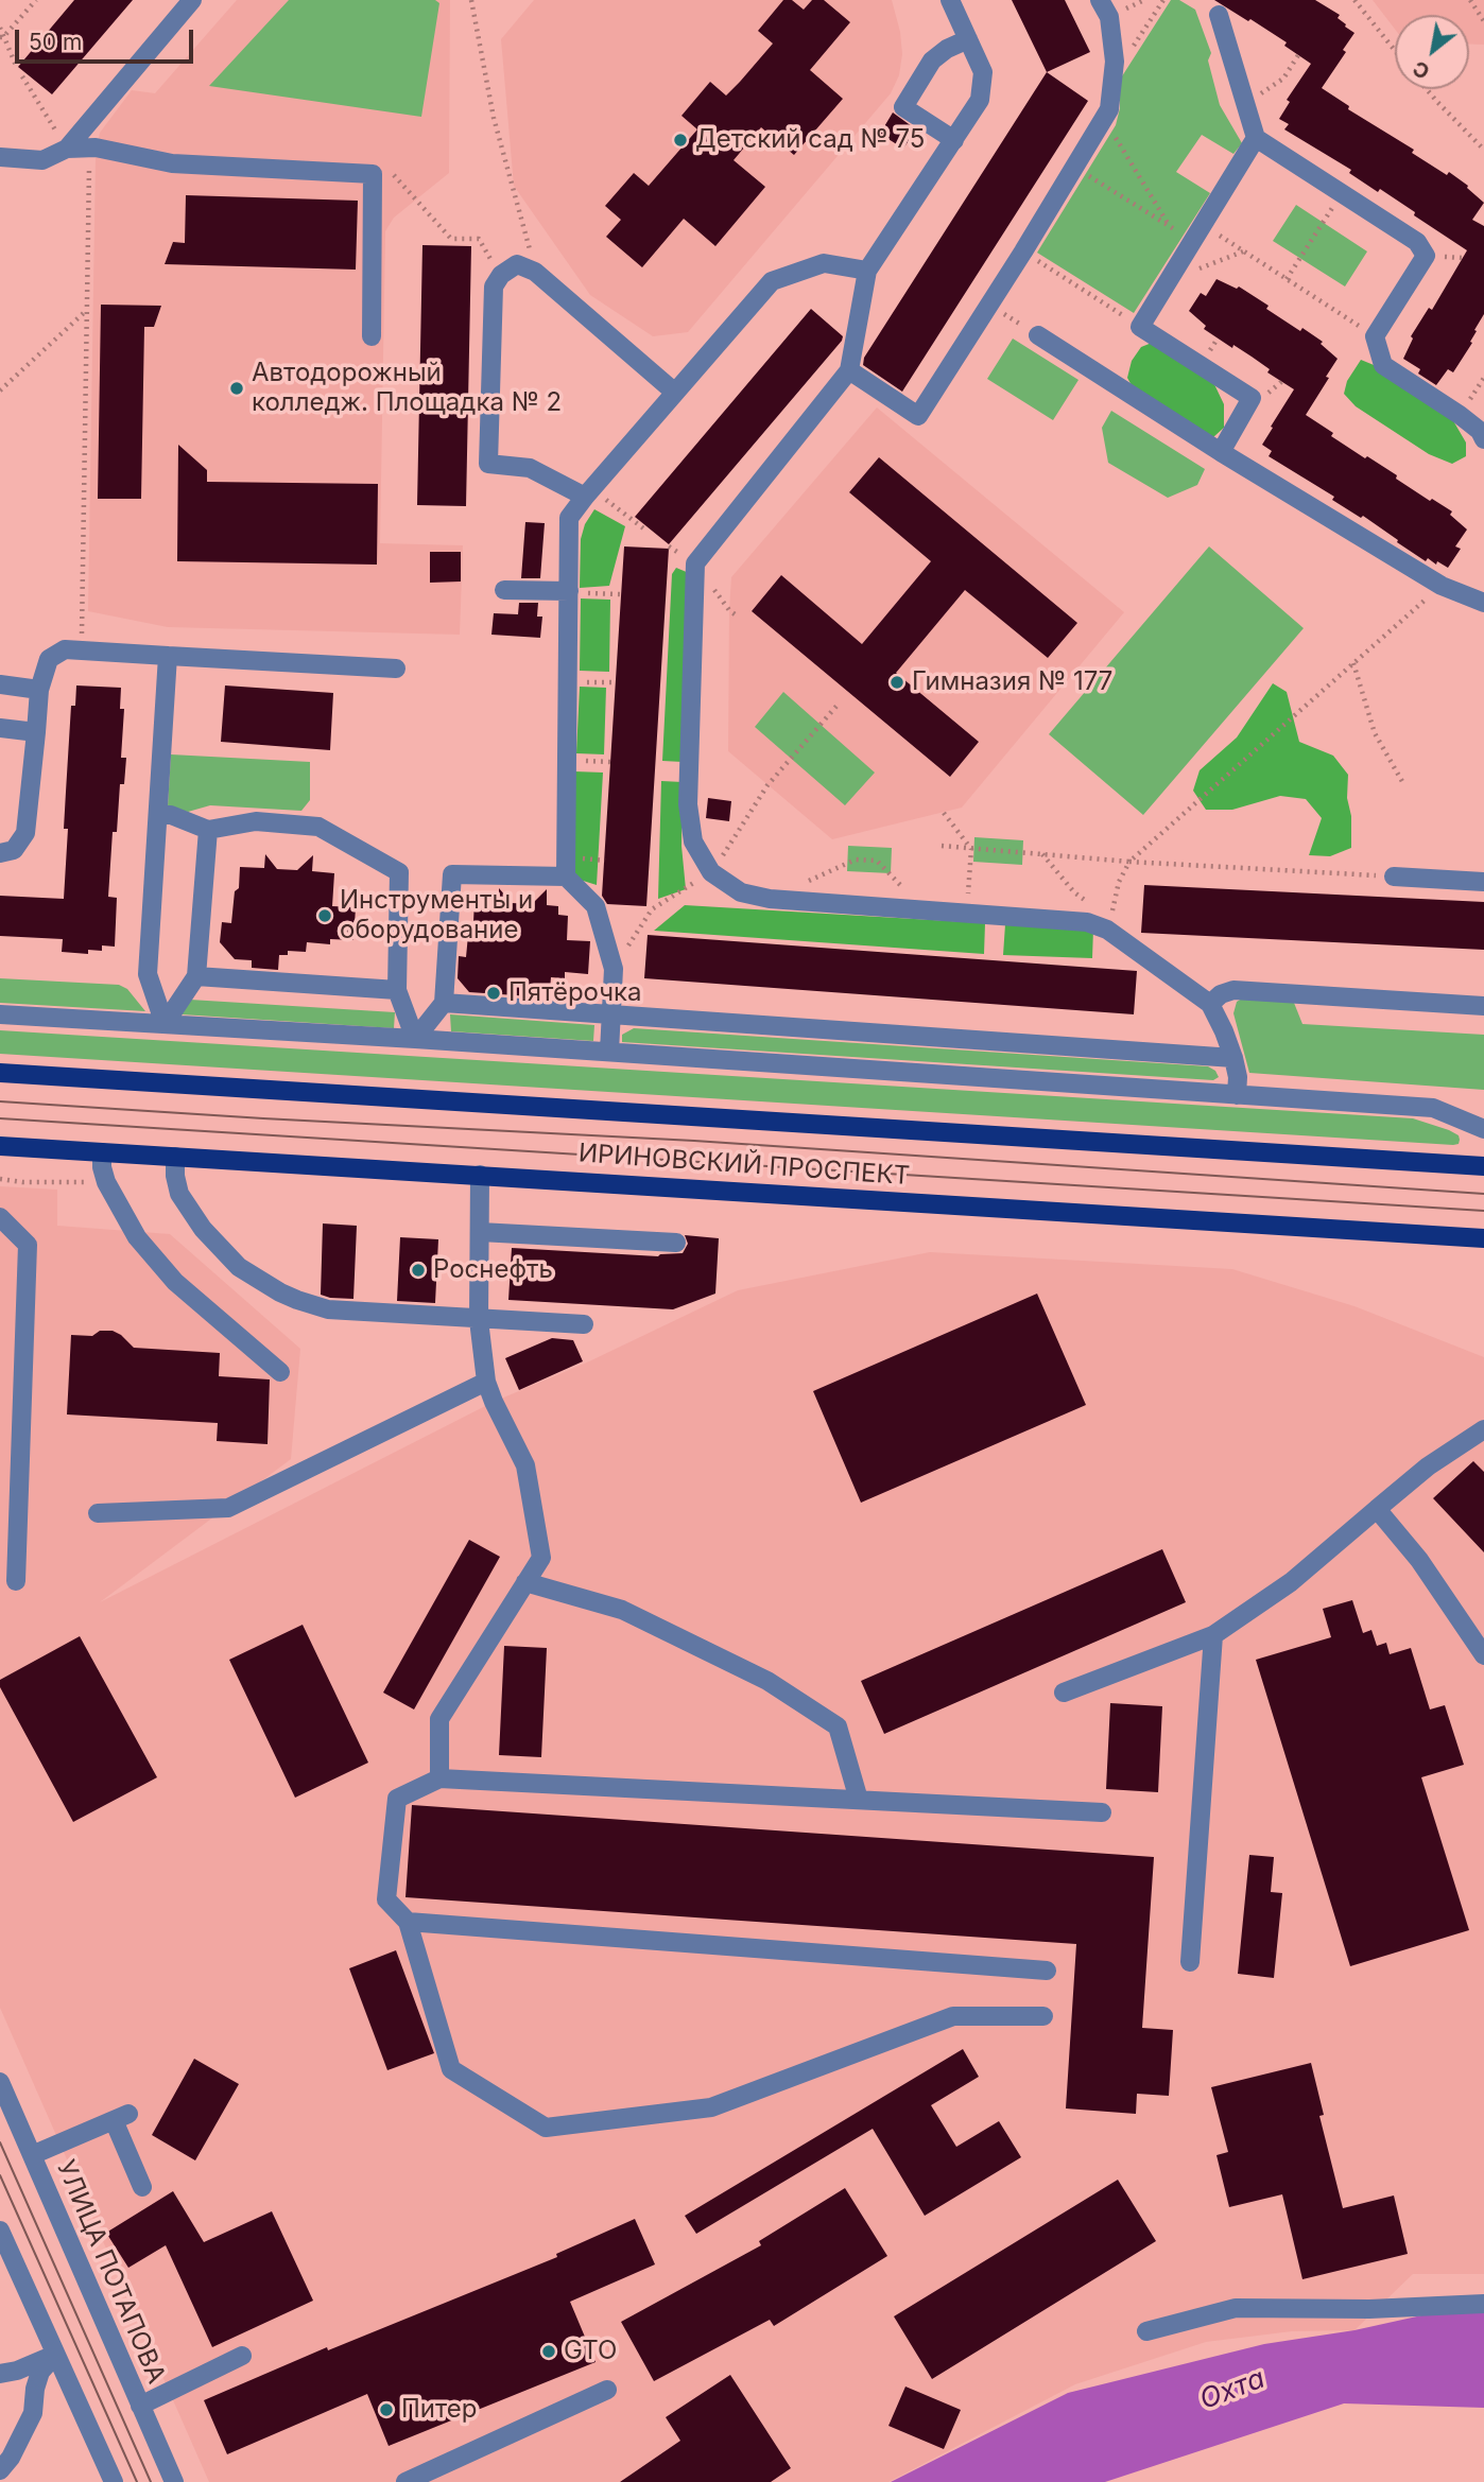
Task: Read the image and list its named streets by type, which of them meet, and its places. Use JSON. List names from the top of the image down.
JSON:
{
  "streets": {
    "main road": ["ИРИНОВСКИЙ ПРОСПЕКТ"],
    "street": ["УЛИЦА ПОТАПОВА"]
  },
  "water": ["Охта"],
  "places": [
    "Детский сад № 75",
    "Автодорожный колледж. Площадка № 2",
    "Гимназия № 177",
    "Инструменты и оборудование",
    "Пятёрочка",
    "Роснефть",
    "GTO",
    "Питер"
  ],
  "scale_bar": "50 m",
  "north": "bottom left"
}
